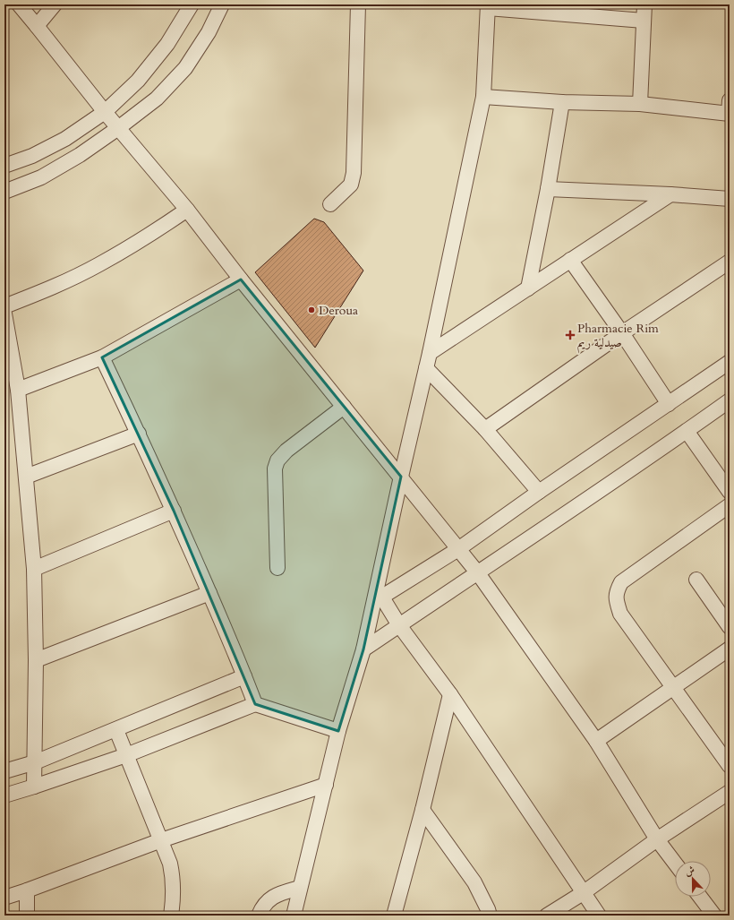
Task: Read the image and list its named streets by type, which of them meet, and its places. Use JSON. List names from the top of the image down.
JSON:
{
  "places": {
    "other": ["Deroua"],
    "health": ["Pharmacie Rim صيدلية ريم"]
  },
  "north": "top"
}
